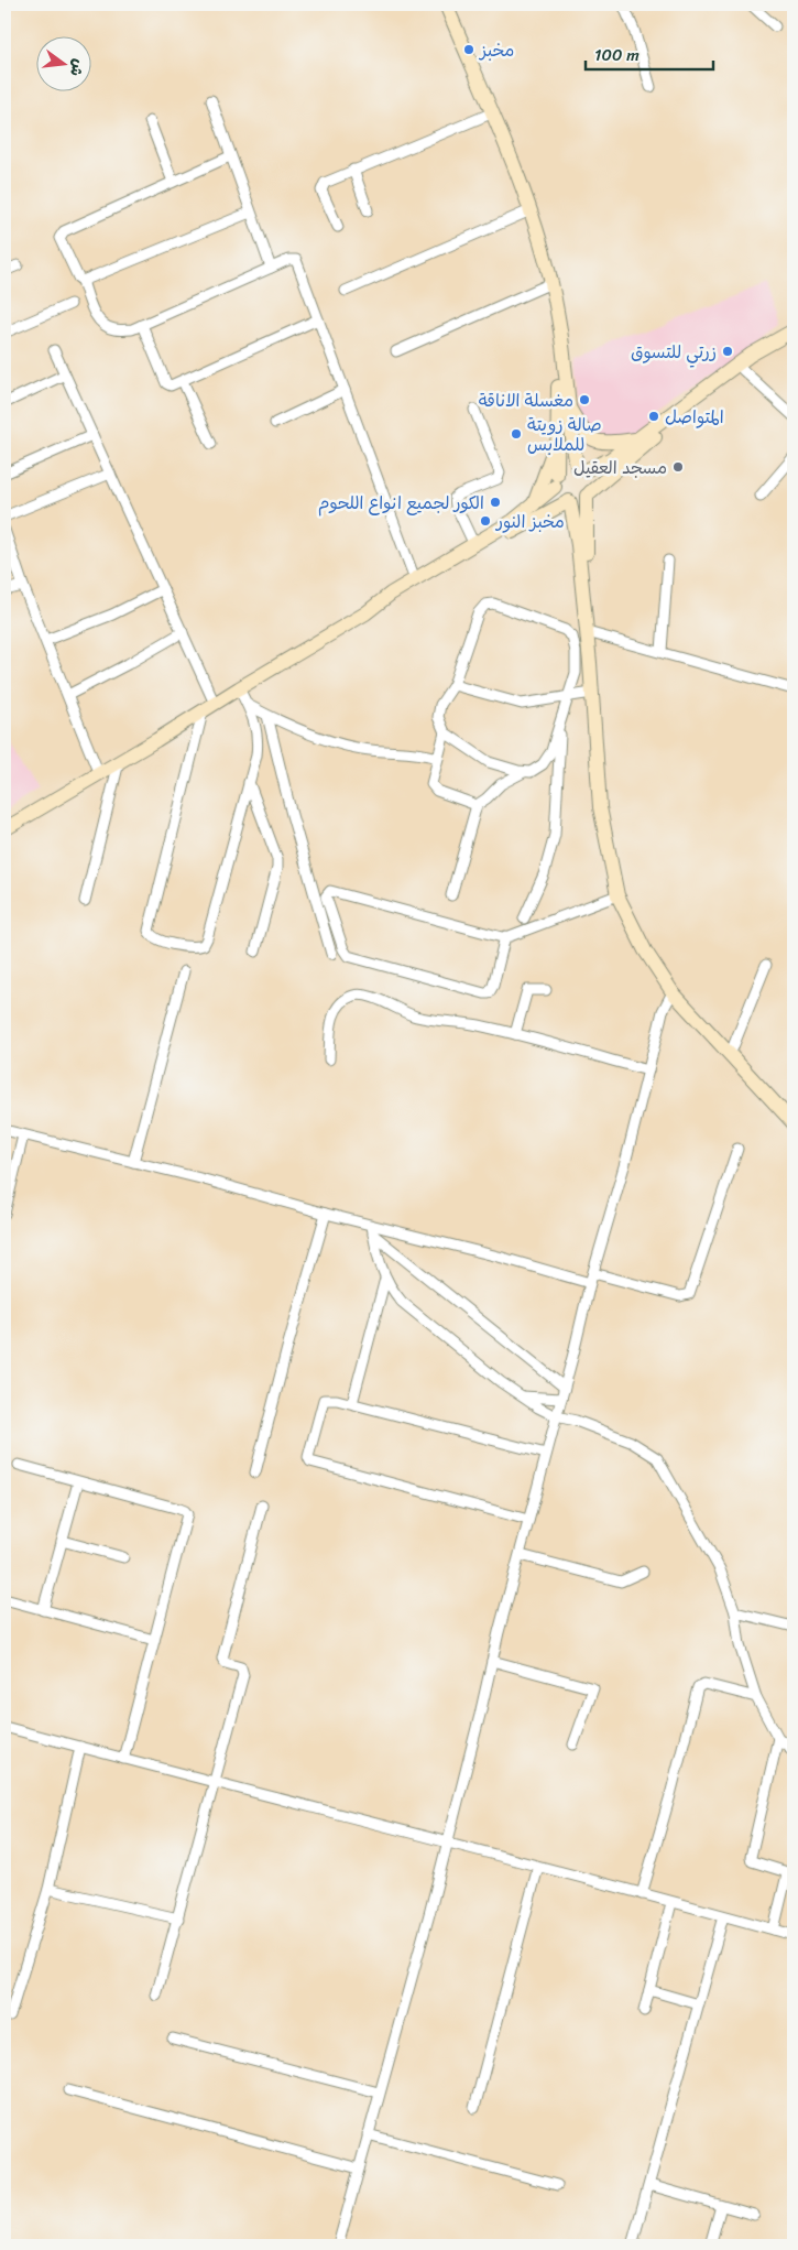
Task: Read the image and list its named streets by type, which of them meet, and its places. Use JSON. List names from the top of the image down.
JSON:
{
  "places": [
    "مخبز",
    "زرتي للتسوق",
    "مغسلة الاناقة",
    "المتواصل",
    "صالة زويتة للملابس",
    "مسجد العقيل",
    "الكور لجميع انواع اللحوم",
    "مخبز النور"
  ],
  "scale_bar": "100 m",
  "north": "right"
}
